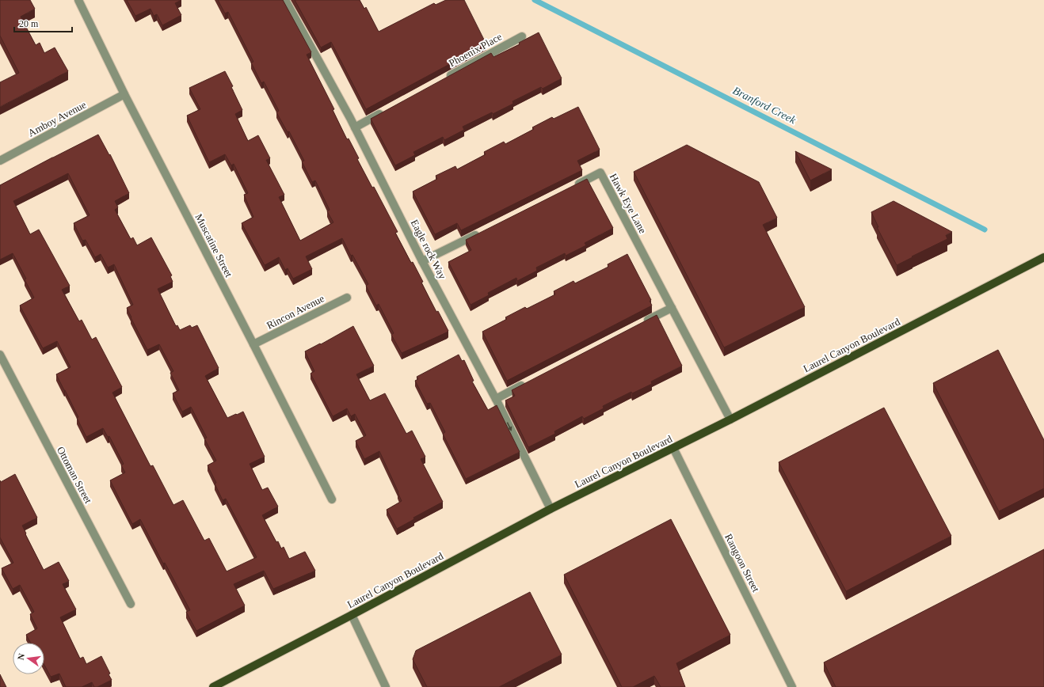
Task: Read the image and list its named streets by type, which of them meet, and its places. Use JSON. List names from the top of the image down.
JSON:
{
  "streets": {
    "main road": ["Laurel Canyon Boulevard"],
    "street": [
      "Phoenix Place",
      "Amboy Avenue",
      "Hawk Eye Lane",
      "Muscatine Street",
      "Eagle rock Way",
      "Rincon Avenue",
      "Ottoman Street",
      "Rangoon Street"
    ]
  },
  "crossings": [
    ["Amboy Avenue", "Muscatine Street"],
    ["Hawk Eye Lane", "Laurel Canyon Boulevard"],
    ["Muscatine Street", "Rincon Avenue"],
    ["Eagle rock Way", "Laurel Canyon Boulevard"],
    ["Laurel Canyon Boulevard", "Rangoon Street"]
  ],
  "water": ["Branford Creek"],
  "scale_bar": "20 m",
  "north": "left"
}
